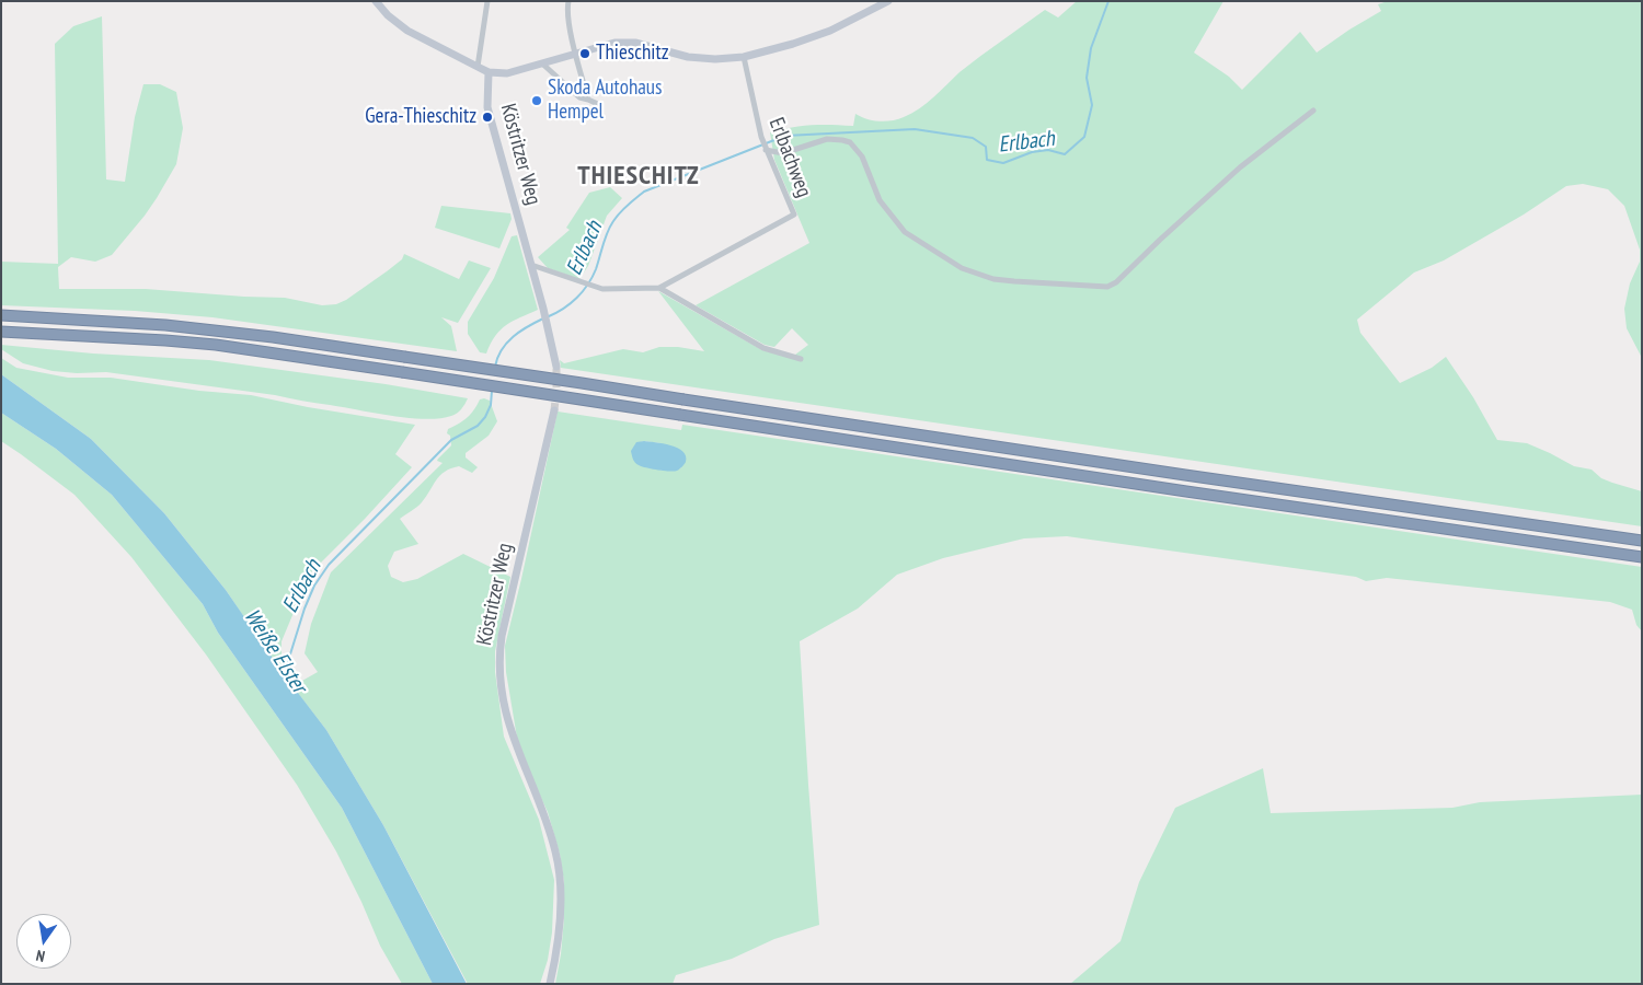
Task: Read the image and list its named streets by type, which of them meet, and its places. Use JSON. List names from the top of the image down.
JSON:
{
  "streets": {
    "main road": ["Köstritzer Weg"],
    "street": ["Erlbachweg"]
  },
  "districts": ["THIESCHITZ"],
  "water": ["Erlbach", "Weiße Elster"],
  "places": ["Thieschitz", "Skoda Autohaus Hempel", "Gera-Thieschitz"],
  "north": "bottom"
}
